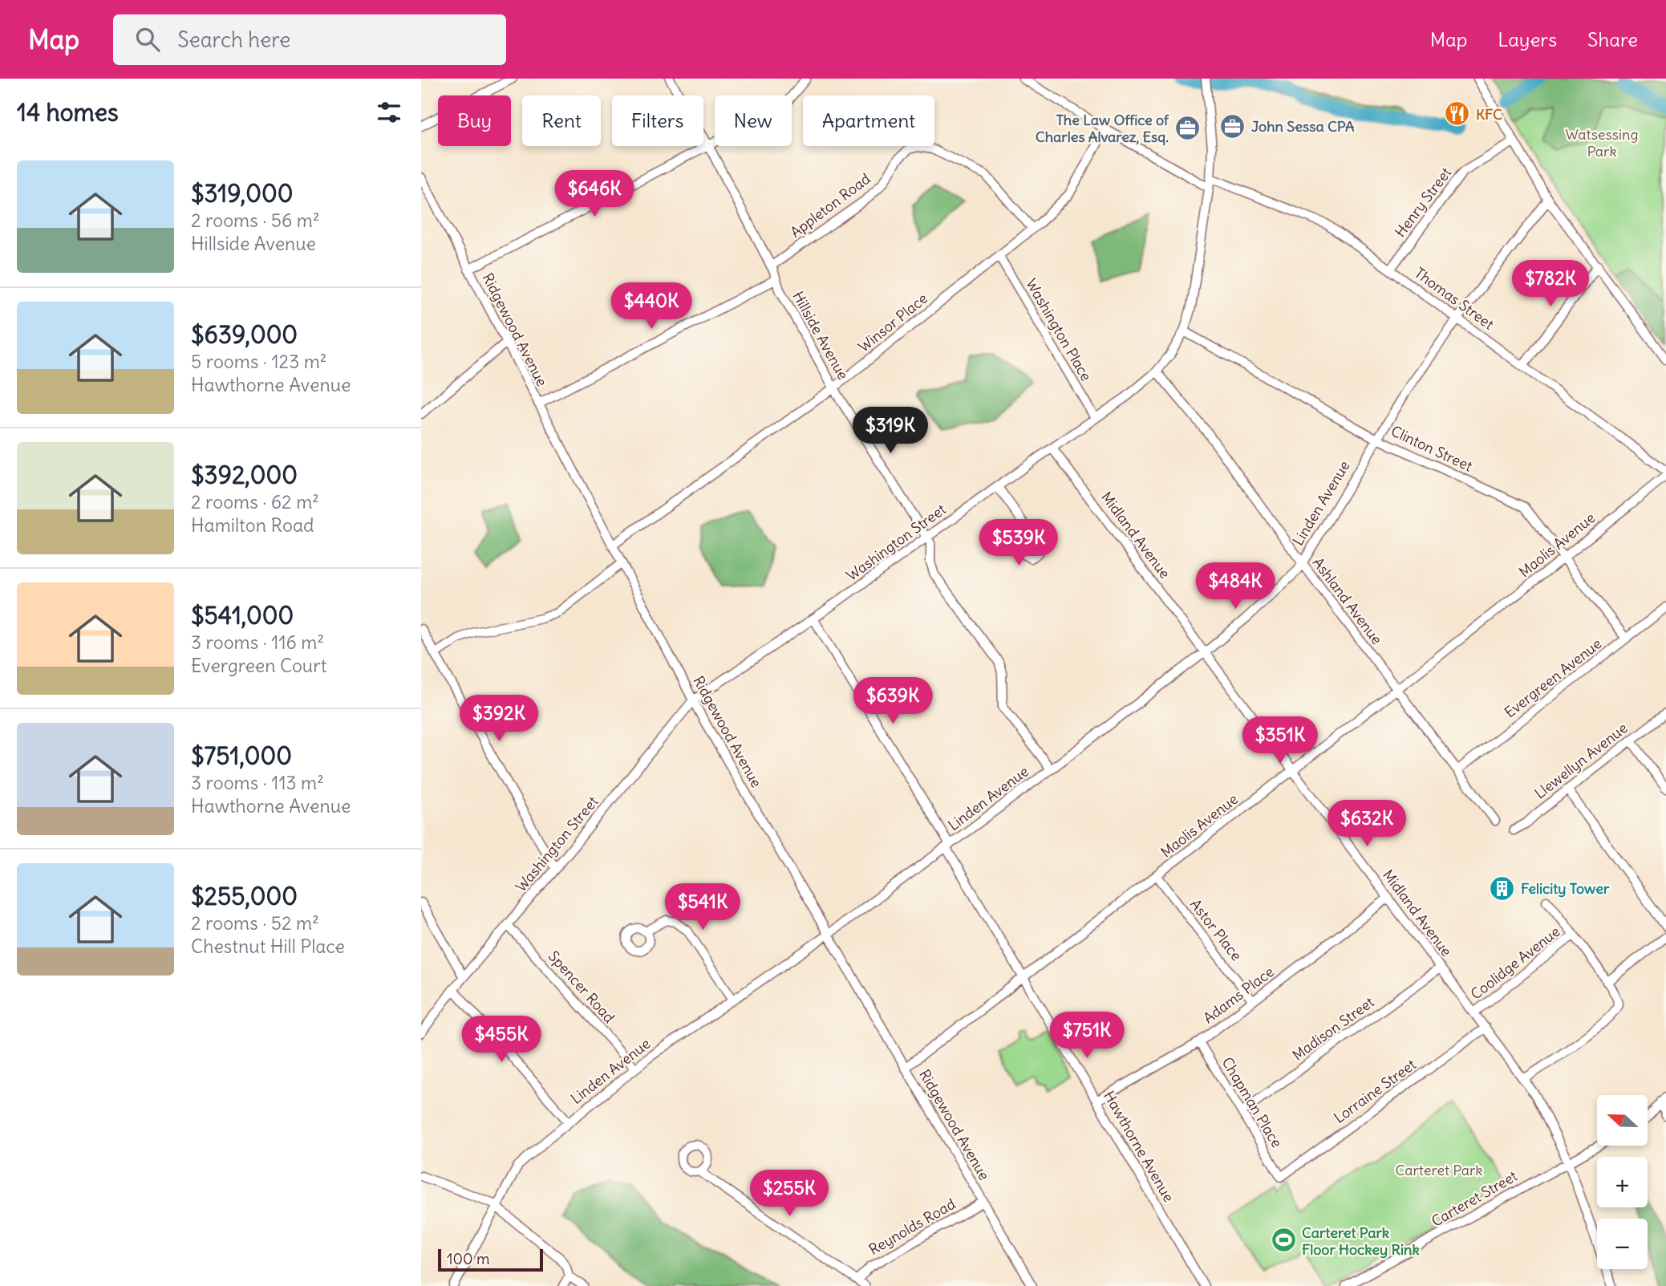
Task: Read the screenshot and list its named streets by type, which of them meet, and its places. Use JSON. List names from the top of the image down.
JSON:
{
  "streets": {
    "street": [
      "Henry Street",
      "Appleton Road",
      "Thomas Street",
      "Winsor Place",
      "Ridgewood Avenue",
      "Washington Place",
      "Hillside Avenue",
      "Clinton Street",
      "Linden Avenue",
      "Midland Avenue",
      "Washington Street",
      "Maolis Avenue",
      "Ashland Avenue",
      "Evergreen Avenue",
      "Llewellyn Avenue",
      "Astor Place",
      "Coolidge Avenue",
      "Spencer Road",
      "Adams Place",
      "Madison Street",
      "Lorraine Street",
      "Chapman Place",
      "Hawthorne Avenue",
      "Carteret Street",
      "Reynolds Road"
    ]
  },
  "crossings": [
    ["Henry Street", "Thomas Street"],
    ["Appleton Road", "Winsor Place"],
    ["Appleton Road", "Hillside Avenue"],
    ["Thomas Street", "Linden Avenue"],
    ["Thomas Street", "Washington Street"],
    ["Winsor Place", "Ridgewood Avenue"],
    ["Winsor Place", "Washington Place"],
    ["Winsor Place", "Hillside Avenue"],
    ["Ridgewood Avenue", "Linden Avenue"],
    ["Ridgewood Avenue", "Washington Street"],
    ["Ridgewood Avenue", "Maolis Avenue"],
    ["Ridgewood Avenue", "Reynolds Road"],
    ["Washington Place", "Washington Street"],
    ["Hillside Avenue", "Linden Avenue"],
    ["Hillside Avenue", "Washington Street"],
    ["Clinton Street", "Linden Avenue"],
    ["Clinton Street", "Washington Street"],
    ["Clinton Street", "Maolis Avenue"],
    ["Clinton Street", "Evergreen Avenue"],
    ["Linden Avenue", "Midland Avenue"],
    ["Linden Avenue", "Ashland Avenue"],
    ["Linden Avenue", "Spencer Road"],
    ["Linden Avenue", "Hawthorne Avenue"],
    ["Midland Avenue", "Washington Street"],
    ["Midland Avenue", "Maolis Avenue"],
    ["Midland Avenue", "Coolidge Avenue"],
    ["Midland Avenue", "Adams Place"],
    ["Midland Avenue", "Madison Street"],
    ["Midland Avenue", "Lorraine Street"],
    ["Midland Avenue", "Carteret Street"],
    ["Washington Street", "Ashland Avenue"],
    ["Washington Street", "Spencer Road"],
    ["Washington Street", "Hawthorne Avenue"],
    ["Maolis Avenue", "Ashland Avenue"],
    ["Maolis Avenue", "Astor Place"],
    ["Maolis Avenue", "Hawthorne Avenue"],
    ["Ashland Avenue", "Evergreen Avenue"],
    ["Astor Place", "Adams Place"],
    ["Adams Place", "Chapman Place"],
    ["Adams Place", "Hawthorne Avenue"],
    ["Madison Street", "Chapman Place"],
    ["Lorraine Street", "Chapman Place"]
  ],
  "parks": ["Watsessing Park", "Carteret Park"],
  "places": {
    "restaurant": ["KFC"],
    "office": ["John Sessa CPA", "The Law Office of Charles Alvarez, Esq."],
    "building": ["Felicity Tower"],
    "sports": ["Carteret Park Floor Hockey Rink"]
  },
  "scale_bar": "100 m",
  "north": "left",
  "page": {
    "header": "Map",
    "search": "Search here",
    "nav": ["Map", "Layers", "Share"],
    "heading": "14 homes",
    "chip": [
      "Buy",
      "Rent",
      "Filters",
      "New",
      "Apartment"
    ],
    "list": [
      {
        "name": "$319,000",
        "note": "2 rooms · 56 m² · Hillside Avenue"
      },
      {
        "name": "$639,000",
        "note": "5 rooms · 123 m² · Hawthorne Avenue"
      },
      {
        "name": "$392,000",
        "note": "2 rooms · 62 m² · Hamilton Road"
      },
      {
        "name": "$541,000",
        "note": "3 rooms · 116 m² · Evergreen Court"
      },
      {
        "name": "$751,000",
        "note": "3 rooms · 113 m² · Hawthorne Avenue"
      },
      {
        "name": "$255,000",
        "note": "2 rooms · 52 m² · Chestnut Hill Place"
      }
    ],
    "price": [
      "$646K",
      "$782K",
      "$440K",
      "$319K",
      "$539K",
      "$484K",
      "$639K",
      "$392K",
      "$351K",
      "$632K",
      "$541K",
      "$751K",
      "$455K",
      "$255K"
    ],
    "map_buttons": ["+", "−"],
    "scale": "100 m"
  }
}
